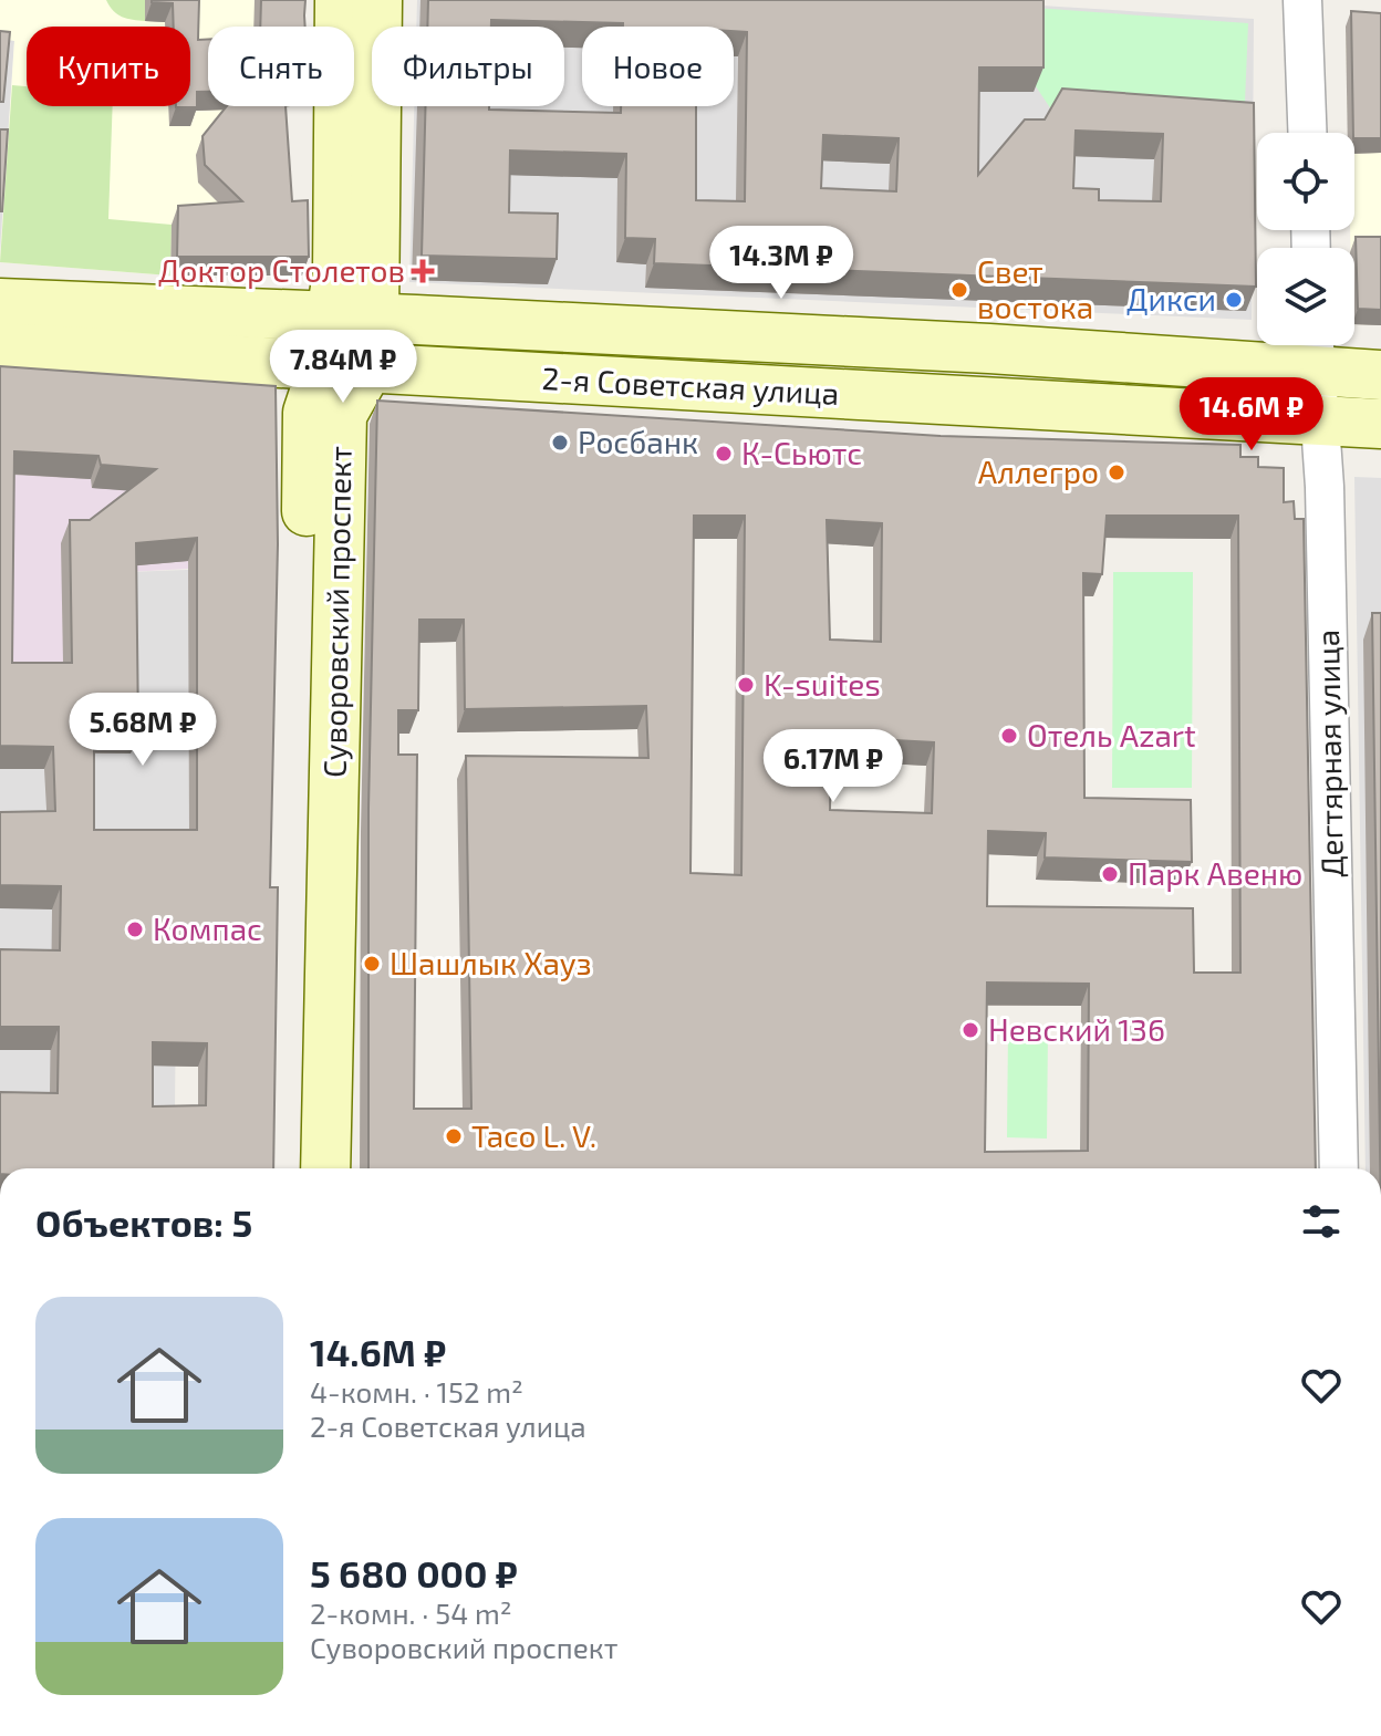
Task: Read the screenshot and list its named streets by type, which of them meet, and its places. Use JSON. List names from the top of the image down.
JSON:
{
  "streets": {
    "main road": ["2-я Советская улица", "Суворовский проспект"],
    "street": ["Дегтярная улица"]
  },
  "crossings": [
    ["2-я Советская улица", "Суворовский проспект"],
    ["2-я Советская улица", "Дегтярная улица"]
  ],
  "places": {
    "health": ["Доктор Столетов"],
    "other": [
      "Свет востока",
      "Дикси",
      "Росбанк",
      "К-Сьютс",
      "Аллегро",
      "K-suites",
      "Отель Azart",
      "Парк Авеню",
      "Компас",
      "Шашлык Хауз",
      "Невский 136",
      "Taco L. V."
    ]
  },
  "page": {
    "chip": [
      "Купить",
      "Снять",
      "Фильтры",
      "Новое"
    ],
    "price": [
      "14.3M ₽",
      "7.84M ₽",
      "14.6M ₽",
      "5.68M ₽",
      "6.17M ₽"
    ],
    "heading": "Объектов: 5",
    "list": [
      {
        "name": "14.6M ₽",
        "note": "4-комн. · 152 m² · 2-я Советская улица"
      },
      {
        "name": "5 680 000 ₽",
        "note": "2-комн. · 54 m² · Суворовский проспект"
      }
    ]
  }
}
